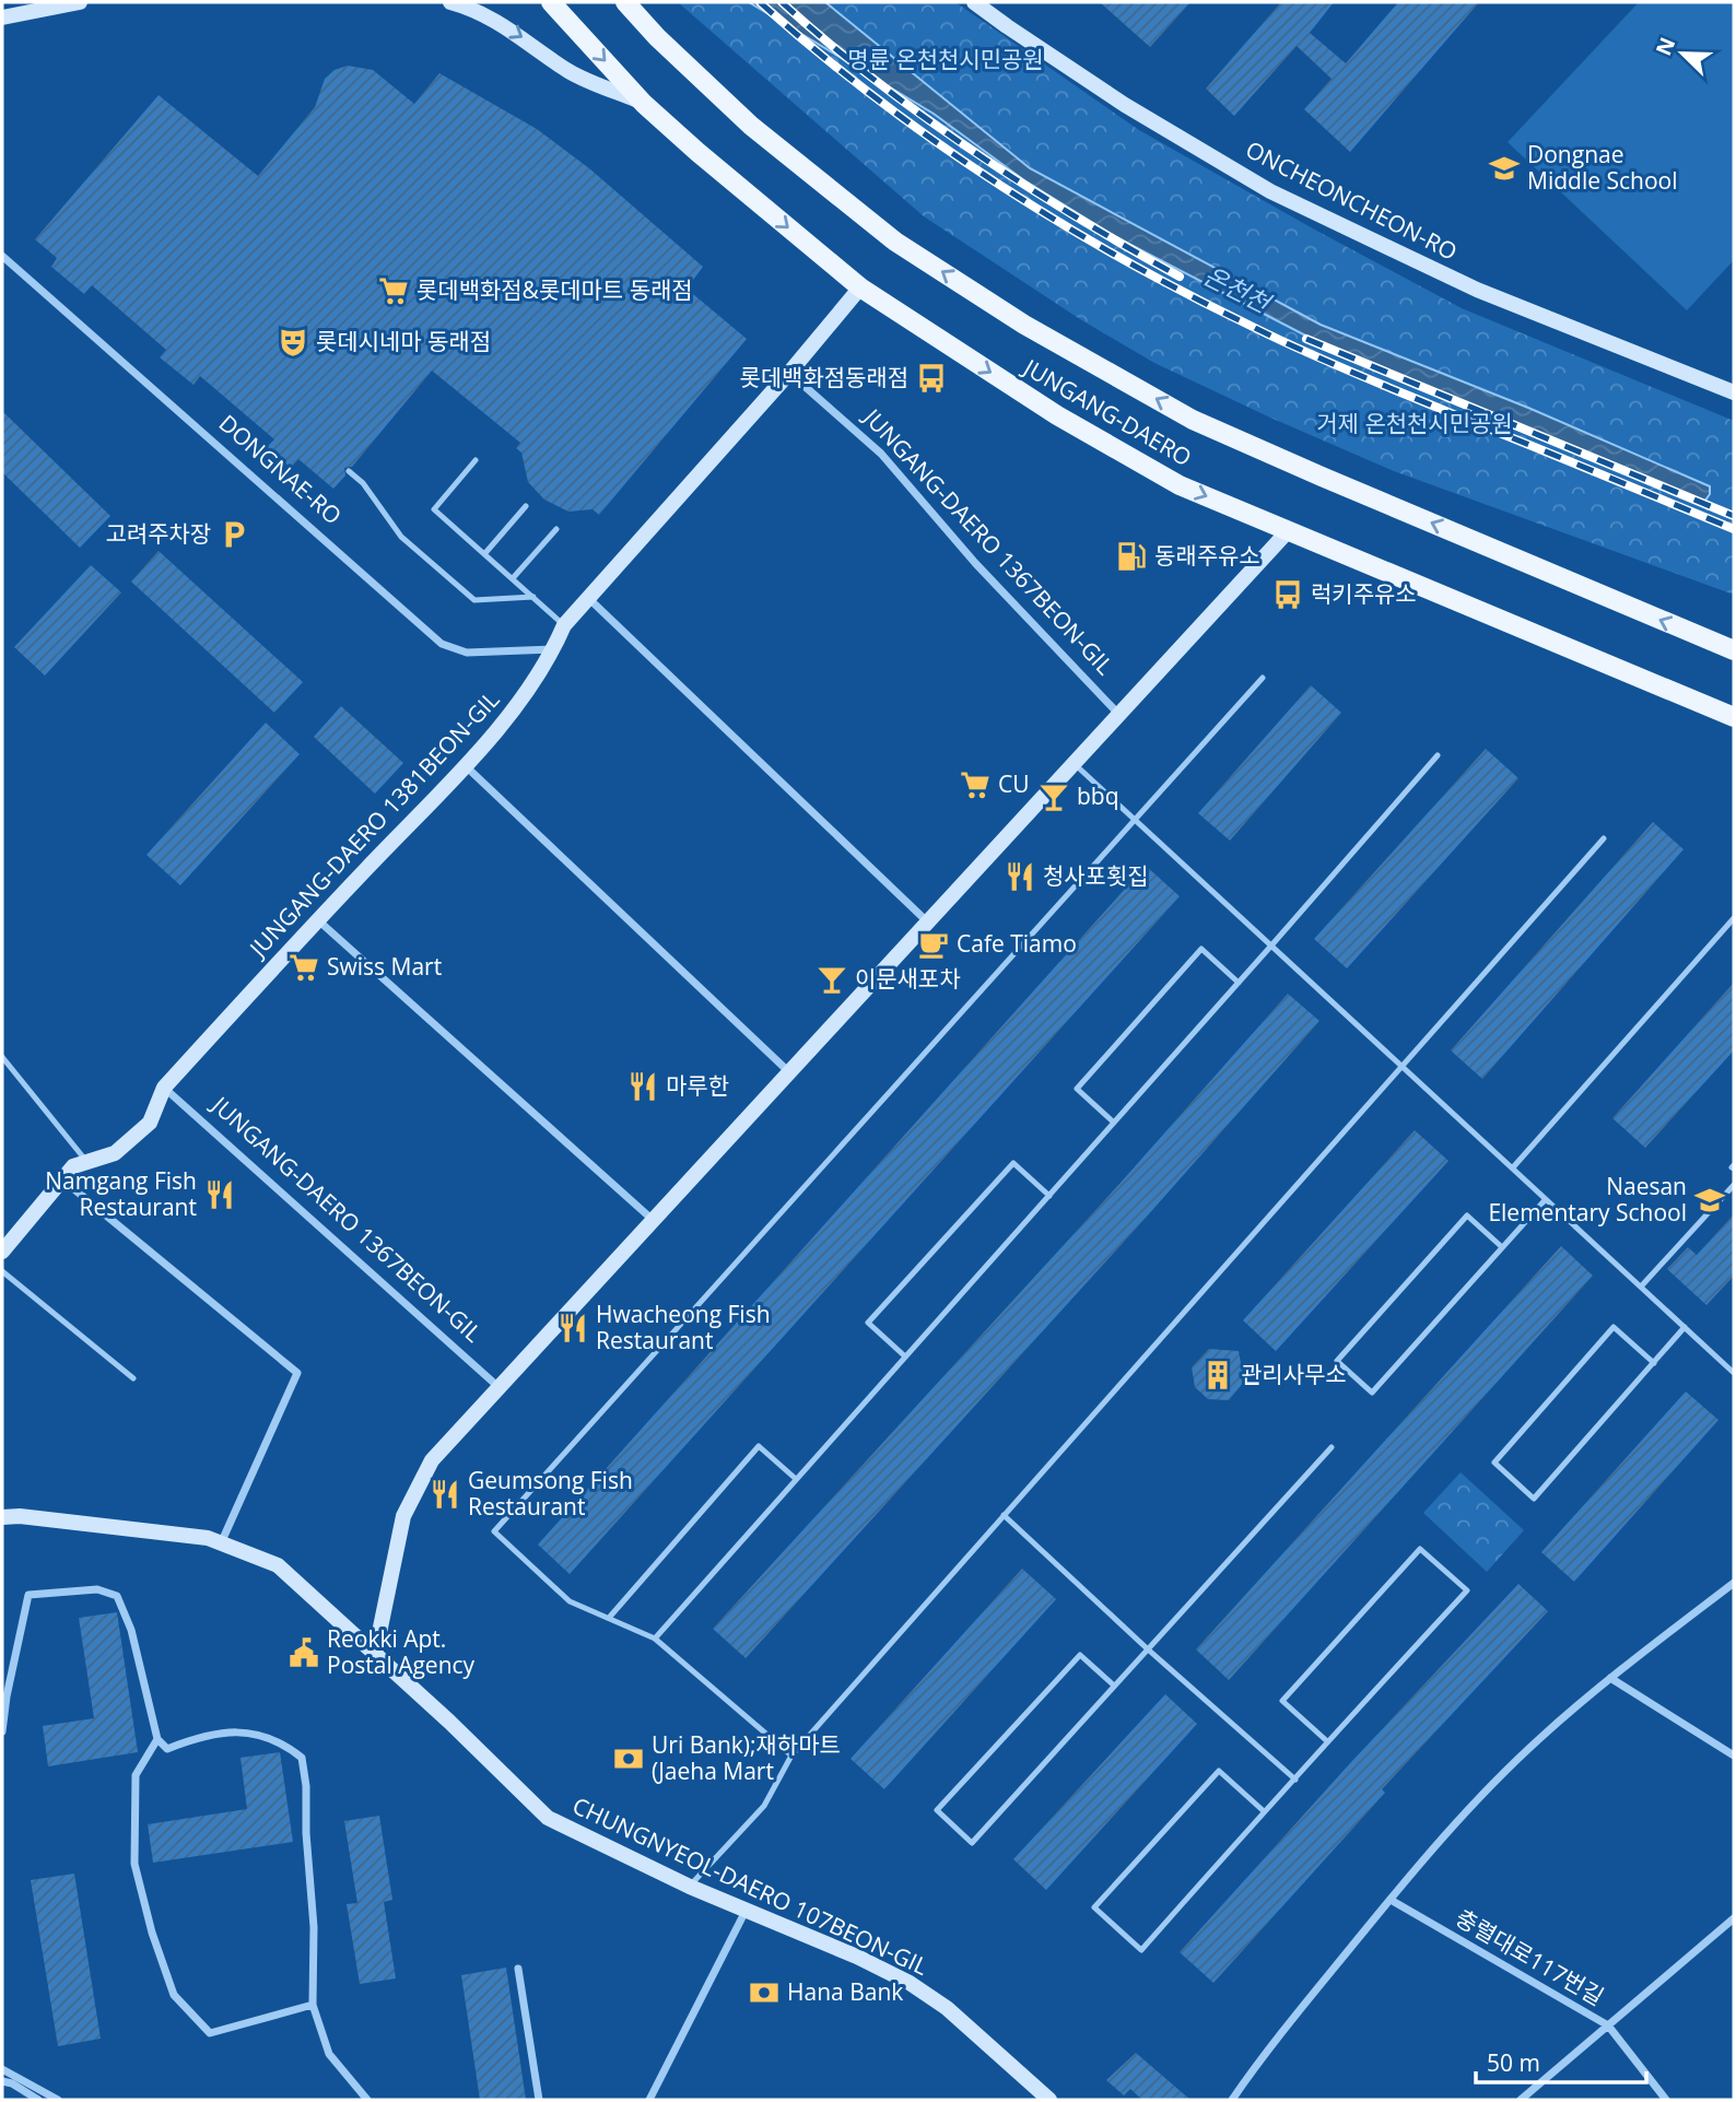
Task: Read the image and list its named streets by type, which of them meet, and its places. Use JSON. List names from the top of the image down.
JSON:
{
  "streets": {
    "main road": ["JUNGANG-DAERO"],
    "street": [
      "ONCHEONCHEON-RO",
      "DONGNAE-RO",
      "JUNGANG-DAERO 1367BEON-GIL",
      "JUNGANG-DAERO 1381BEON-GIL",
      "CHUNGNYEOL-DAERO 107BEON-GIL",
      "충렬대로117번길"
    ]
  },
  "crossings": [
    ["JUNGANG-DAERO", "JUNGANG-DAERO 1381BEON-GIL"],
    ["DONGNAE-RO", "JUNGANG-DAERO 1381BEON-GIL"],
    ["JUNGANG-DAERO 1367BEON-GIL", "JUNGANG-DAERO 1381BEON-GIL"]
  ],
  "water": ["온천천"],
  "parks": ["명륜 온천천시민공원", "거제 온천천시민공원"],
  "places": {
    "school or university": ["Dongnae Middle School", "Naesan Elementary School"],
    "supermarket": ["롯데백화점&롯데마트 동래점", "CU", "Swiss Mart"],
    "theatre": ["롯데시네마 동래점"],
    "bus stop": ["롯데백화점동래점", "럭키주유소"],
    "parking": ["고려주차장"],
    "fuel station": ["동래주유소"],
    "bar": ["bbq", "이문새포차"],
    "restaurant": [
      "청사포횟집",
      "마루한",
      "Namgang Fish Restaurant",
      "Hwacheong Fish Restaurant",
      "Geumsong Fish Restaurant"
    ],
    "cafe": ["Cafe Tiamo"],
    "building": ["관리사무소"],
    "public building": ["Reokki Apt. Postal Agency"],
    "bank": ["Uri Bank);재하마트 (Jaeha Mart", "Hana Bank"]
  },
  "scale_bar": "50 m",
  "north": "top left"
}
